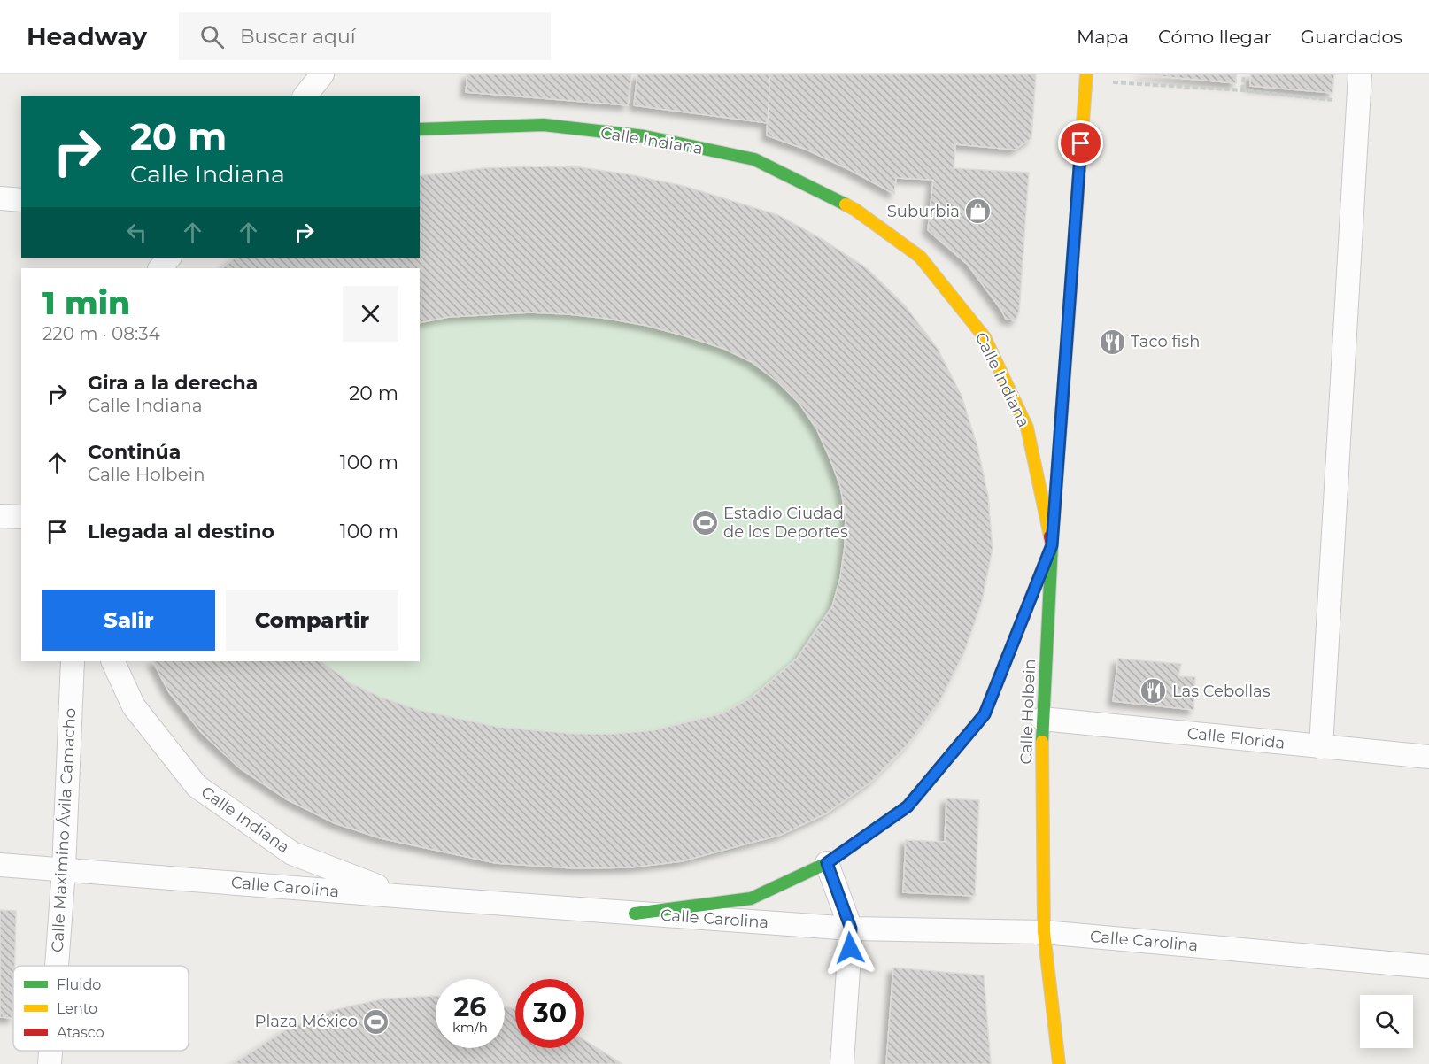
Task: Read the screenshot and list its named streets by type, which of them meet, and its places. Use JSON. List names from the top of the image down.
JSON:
{
  "streets": {
    "street": [
      "Calle Indiana",
      "Calle Holbein",
      "Calle Florida",
      "Calle Maximino Ávila Camacho",
      "Calle Carolina"
    ]
  },
  "crossings": [
    ["Calle Indiana", "Calle Holbein"],
    ["Calle Indiana", "Calle Carolina"],
    ["Calle Holbein", "Calle Florida"],
    ["Calle Holbein", "Calle Carolina"],
    ["Calle Maximino Ávila Camacho", "Calle Carolina"]
  ],
  "places": {
    "shop": ["Suburbia"],
    "restaurant": ["Taco fish", "Las Cebollas"],
    "sports": ["Estadio Ciudad de los Deportes", "Plaza México"]
  },
  "legend": ["Fluido", "Lento", "Atasco"],
  "page": {
    "header": "Headway",
    "search": "Buscar aquí",
    "nav": ["Mapa", "Cómo llegar", "Guardados"],
    "turn": ["20 m", "Calle Indiana"],
    "heading": ["1 min", "220 m · 08:34"],
    "list": [
      {
        "name": "Gira a la derecha",
        "note": "Calle Indiana",
        "value": "20 m"
      },
      {
        "name": "Continúa",
        "note": "Calle Holbein",
        "value": "100 m"
      },
      {
        "name": "Llegada al destino",
        "value": "100 m"
      }
    ],
    "buttons": ["Salir", "Compartir"],
    "speed": "26 km/h",
    "limit": "30"
  }
}
